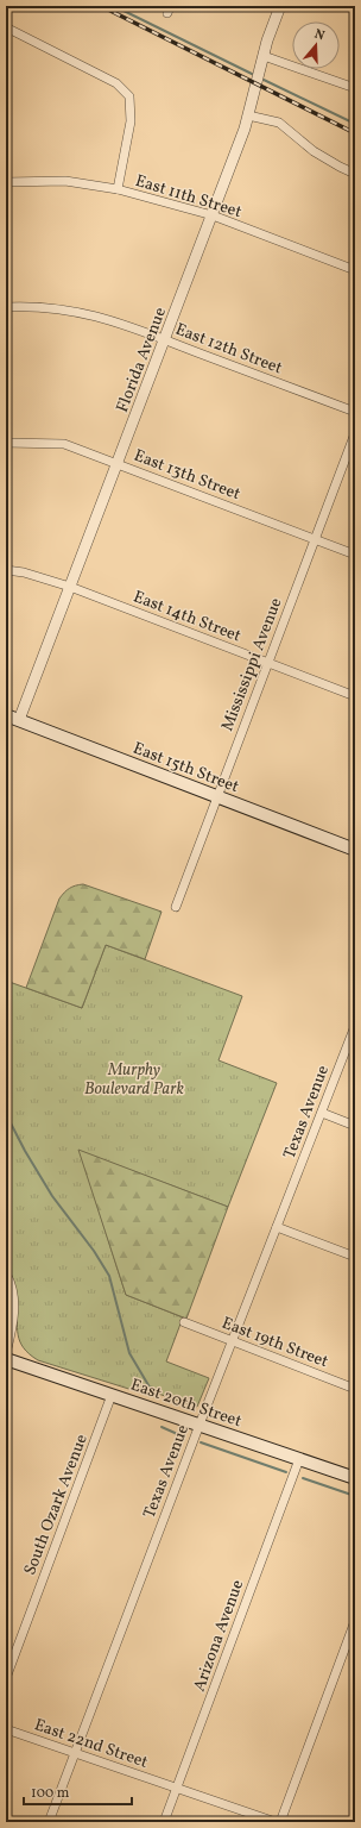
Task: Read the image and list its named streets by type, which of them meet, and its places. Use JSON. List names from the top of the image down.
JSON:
{
  "streets": {
    "main road": ["East 15th Street", "East 20th Street"],
    "street": [
      "East 11th Street",
      "East 12th Street",
      "Florida Avenue",
      "East 13th Street",
      "East 14th Street",
      "Mississippi Avenue",
      "Texas Avenue",
      "East 19th Street",
      "South Ozark Avenue",
      "Arizona Avenue",
      "East 22nd Street"
    ]
  },
  "crossings": [
    ["East 11th Street", "Florida Avenue"],
    ["East 12th Street", "Florida Avenue"],
    ["Florida Avenue", "East 13th Street"],
    ["Florida Avenue", "East 14th Street"],
    ["Florida Avenue", "East 15th Street"],
    ["East 13th Street", "Mississippi Avenue"],
    ["East 14th Street", "Mississippi Avenue"],
    ["Mississippi Avenue", "East 15th Street"],
    ["Texas Avenue", "East 19th Street"],
    ["Texas Avenue", "East 20th Street"],
    ["Texas Avenue", "East 22nd Street"],
    ["East 20th Street", "South Ozark Avenue"],
    ["East 20th Street", "Arizona Avenue"],
    ["Arizona Avenue", "East 22nd Street"]
  ],
  "parks": ["Murphy Boulevard Park"],
  "scale_bar": "100 m",
  "north": "top"
}
